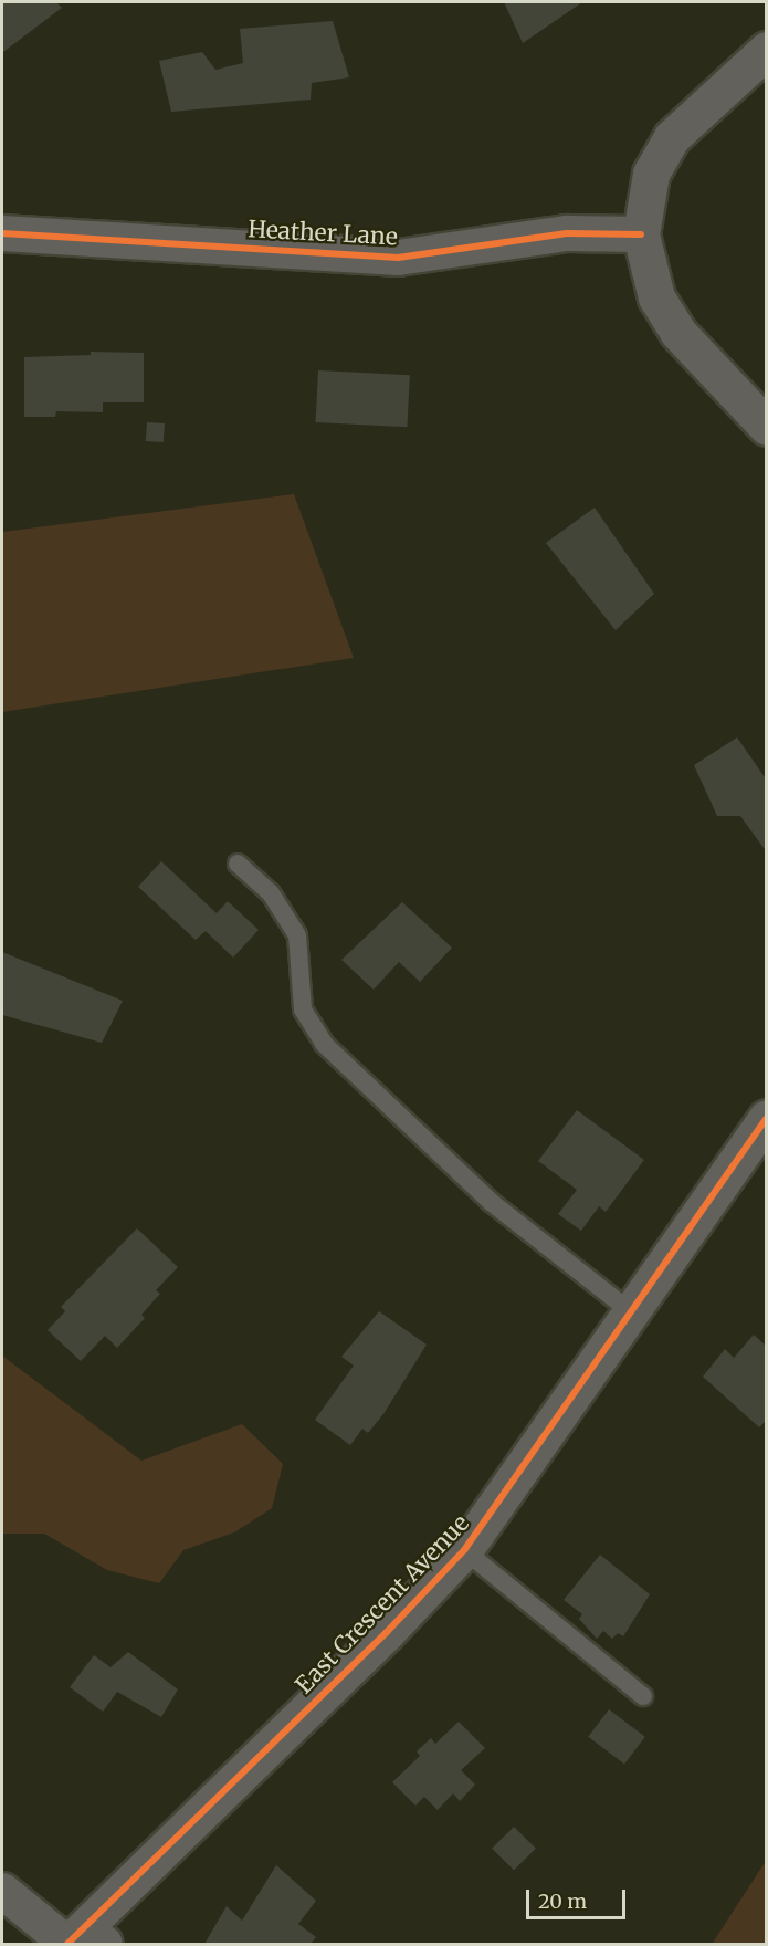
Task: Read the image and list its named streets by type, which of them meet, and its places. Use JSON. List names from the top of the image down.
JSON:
{
  "streets": {
    "street": ["Heather Lane", "East Crescent Avenue"]
  },
  "scale_bar": "20 m"
}
